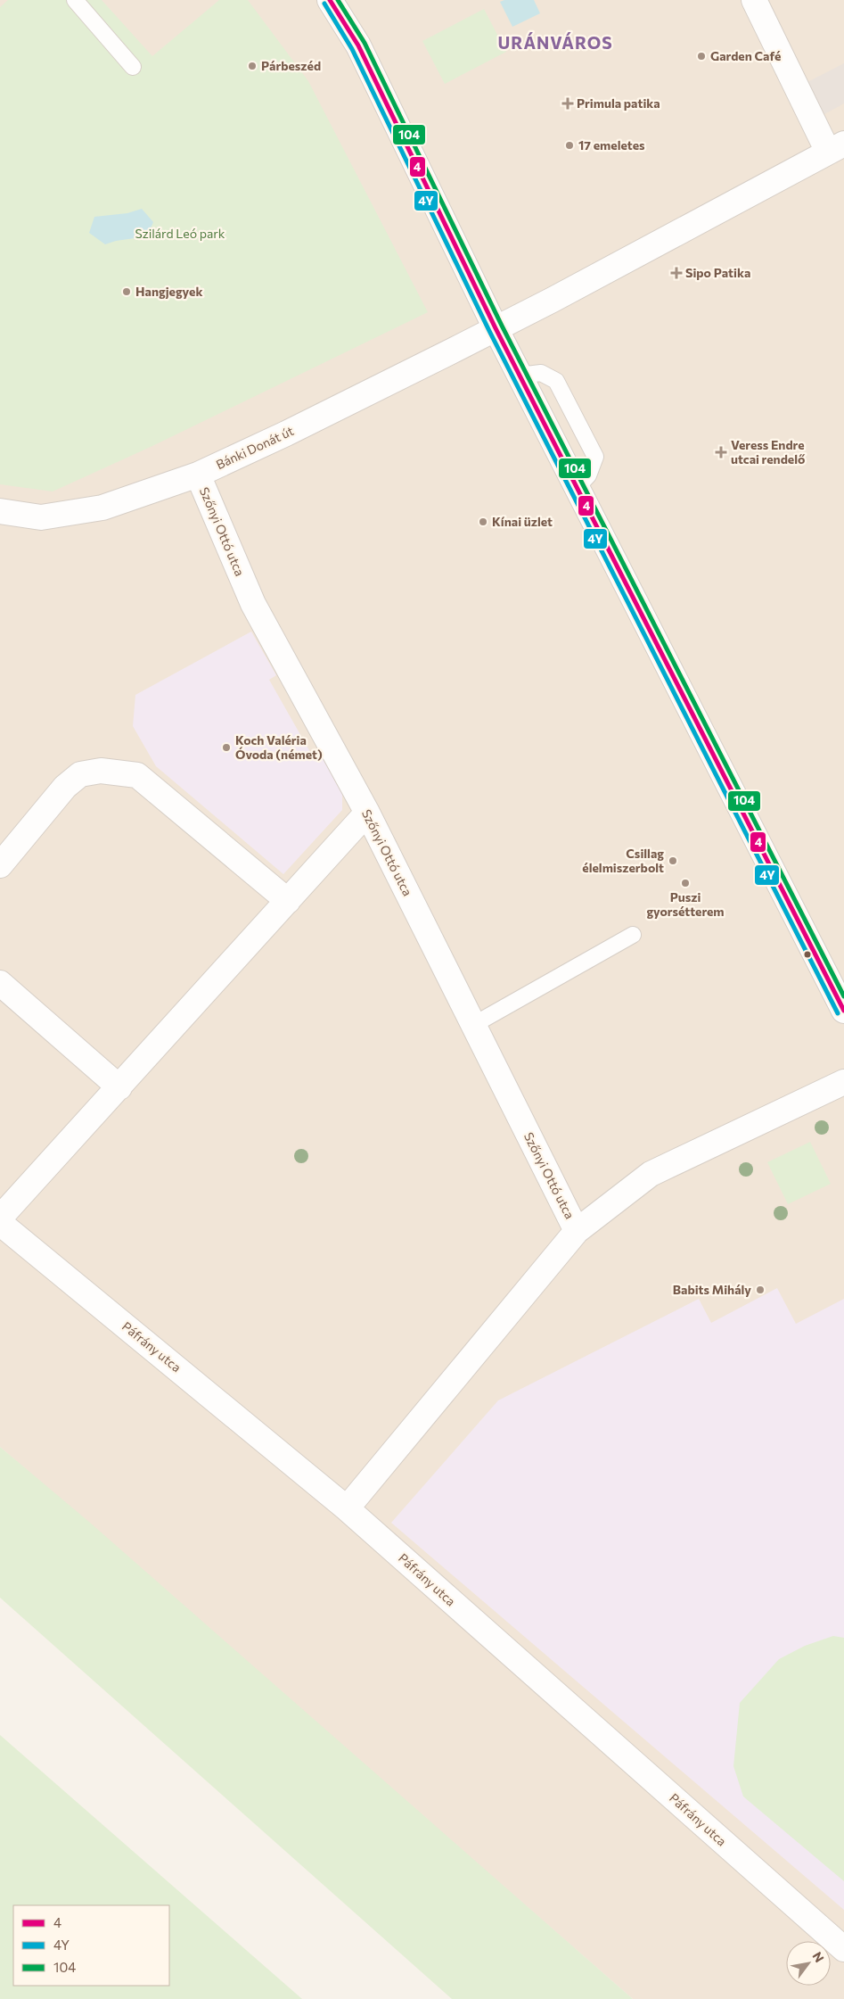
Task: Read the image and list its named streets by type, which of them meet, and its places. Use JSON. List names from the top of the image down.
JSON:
{
  "streets": {
    "street": ["Bánki Donát út", "Szőnyi Ottó utca", "Páfrány utca"]
  },
  "crossings": [
    ["Bánki Donát út", "Szőnyi Ottó utca"]
  ],
  "districts": ["URÁNVÁROS"],
  "parks": ["Szilárd Leó park"],
  "places": {
    "other": [
      "Garden Café",
      "Párbeszéd",
      "17 emeletes",
      "Hangjegyek",
      "Kínai üzlet",
      "Koch Valéria Óvoda (német)",
      "Csillag élelmiszerbolt",
      "Puszi gyorsétterem",
      "Babits Mihály"
    ],
    "health": ["Primula patika", "Sipo Patika", "Veress Endre utcai rendelő"]
  },
  "lines": ["transit line 4", "transit line 104", "transit line 4Y"],
  "legend": ["4", "4Y", "104"],
  "north": "top right"
}
